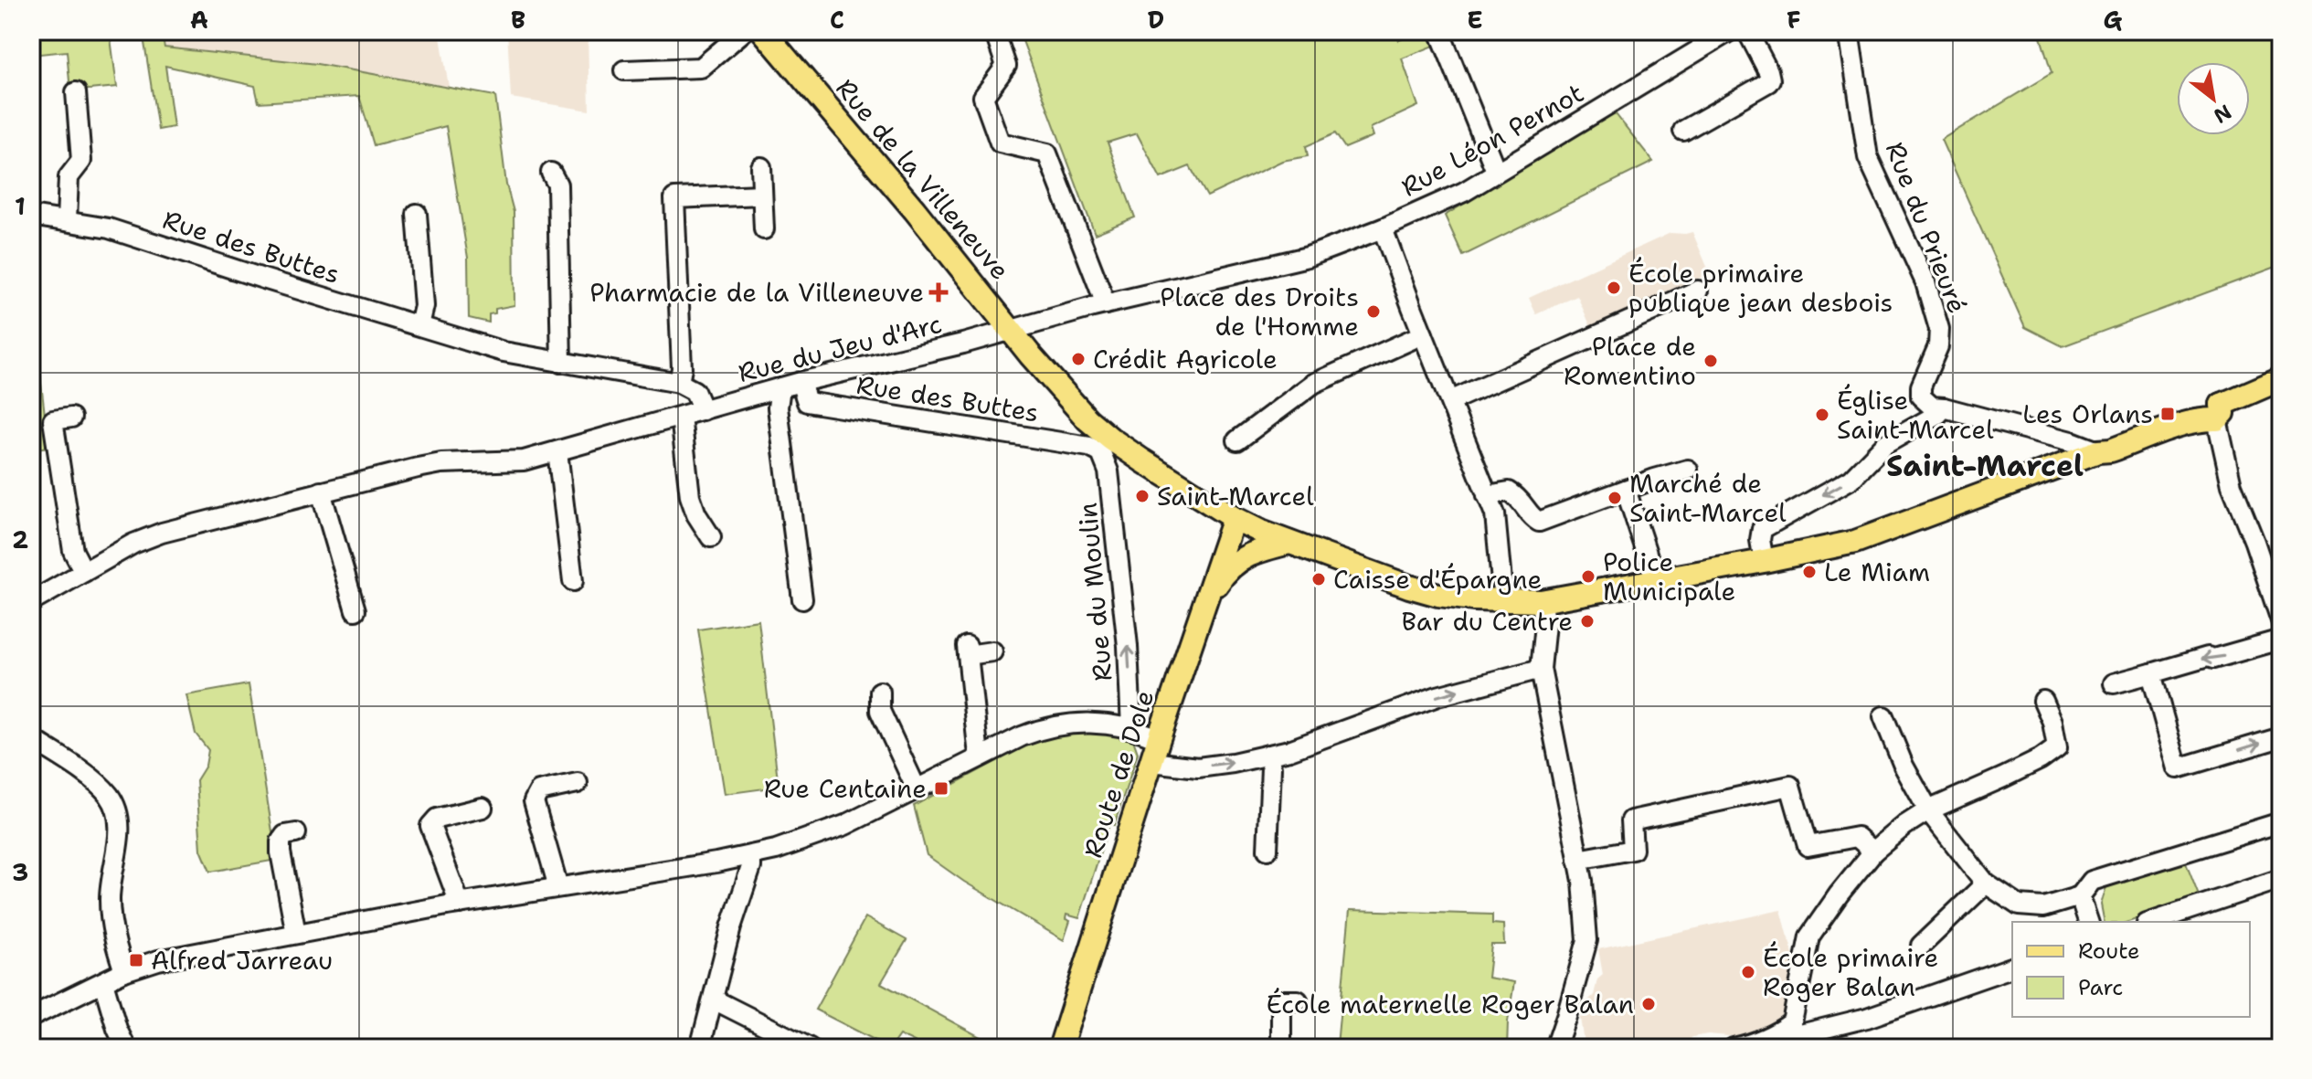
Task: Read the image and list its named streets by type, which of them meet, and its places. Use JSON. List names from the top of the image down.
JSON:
{
  "streets": {
    "main road": ["Rue de la Villeneuve", "Route de Dole"],
    "street": [
      "Rue Léon Pernot",
      "Rue du Prieuré",
      "Rue des Buttes",
      "Rue du Jeu d'Arc",
      "Rue du Moulin"
    ]
  },
  "crossings": [
    ["Rue Léon Pernot", "Rue de la Villeneuve"],
    ["Rue Léon Pernot", "Rue du Jeu d'Arc"],
    ["Rue de la Villeneuve", "Rue du Jeu d'Arc"],
    ["Rue de la Villeneuve", "Route de Dole"],
    ["Rue des Buttes", "Rue du Jeu d'Arc"],
    ["Rue des Buttes", "Rue du Moulin"]
  ],
  "one_way": ["Rue du Moulin"],
  "districts": ["Saint-Marcel"],
  "places": {
    "other": [
      "École primaire publique jean desbois",
      "Place des Droits de l'Homme",
      "Crédit Agricole",
      "Place de Romentino",
      "Église Saint-Marcel",
      "Saint-Marcel",
      "Marché de Saint-Marcel",
      "Le Miam",
      "Police Municipale",
      "Caisse d'Épargne",
      "Bar du Centre",
      "École primaire Roger Balan",
      "École maternelle Roger Balan"
    ],
    "health": ["Pharmacie de la Villeneuve"],
    "transit": ["Les Orlans", "Rue Centaine", "Alfred Jarreau"]
  },
  "legend": ["Route", "Parc"],
  "north": "bottom right",
  "grid": {
    "columns": [
      "A",
      "B",
      "C",
      "D",
      "E",
      "F",
      "G"
    ],
    "rows": ["1", "2", "3"]
  }
}
